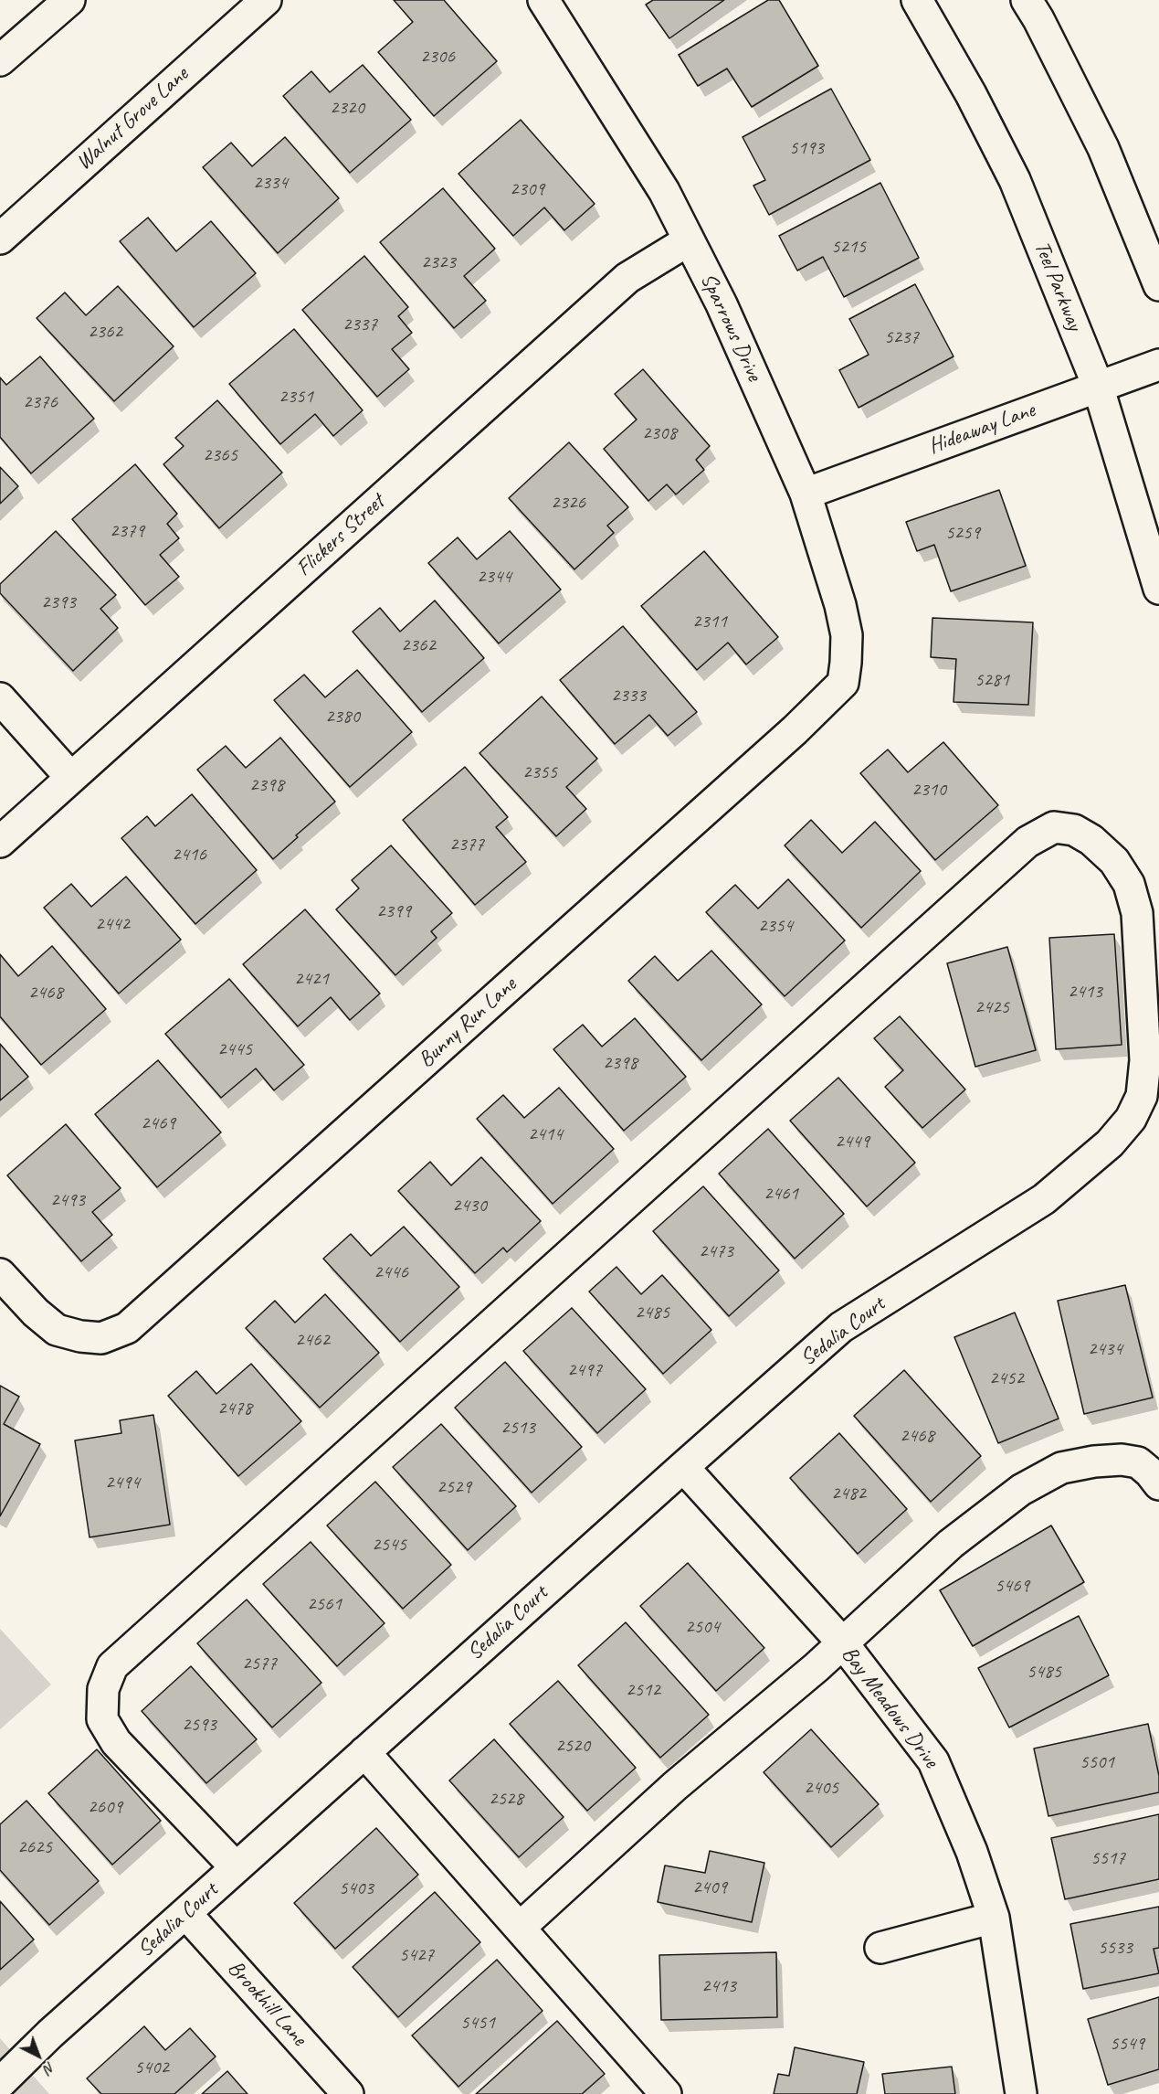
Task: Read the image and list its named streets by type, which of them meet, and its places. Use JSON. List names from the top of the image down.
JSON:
{
  "streets": {
    "street": [
      "Walnut Grove Lane",
      "Teel Parkway",
      "Sparrows Drive",
      "Hideaway Lane",
      "Flickers Street",
      "Bunny Run Lane",
      "Sedalia Court",
      "Bay Meadows Drive",
      "Brookhill Lane"
    ]
  },
  "crossings": [
    ["Teel Parkway", "Hideaway Lane"],
    ["Sparrows Drive", "Hideaway Lane"],
    ["Sparrows Drive", "Flickers Street"],
    ["Sparrows Drive", "Bunny Run Lane"],
    ["Sedalia Court", "Bay Meadows Drive"],
    ["Sedalia Court", "Brookhill Lane"]
  ],
  "house_numbers": [
    "2306",
    "2320",
    "5193",
    "2334",
    "2309",
    "5215",
    "2323",
    "2337",
    "2362",
    "5237",
    "2351",
    "2376",
    "2308",
    "2365",
    "2326",
    "2379",
    "5259",
    "2344",
    "2393",
    "2311",
    "2362",
    "5281",
    "2333",
    "2380",
    "2355",
    "2398",
    "2310",
    "2377",
    "2416",
    "2399",
    "2442",
    "2354",
    "2421",
    "2413",
    "2468",
    "2425",
    "2445",
    "2398",
    "2469",
    "2414",
    "2449",
    "2461",
    "2493",
    "2430",
    "2473",
    "2446",
    "2485",
    "2462",
    "2434",
    "2497",
    "2452",
    "2478",
    "2513",
    "2468",
    "2494",
    "2529",
    "2482",
    "2545",
    "5469",
    "2561",
    "2504",
    "2577",
    "5485",
    "2512",
    "2593",
    "2520",
    "5501",
    "2405",
    "2528",
    "2609",
    "2625",
    "5517",
    "2409",
    "5403",
    "5533",
    "5427",
    "2413",
    "5451",
    "5549",
    "5402"
  ],
  "north": "bottom right"
}
